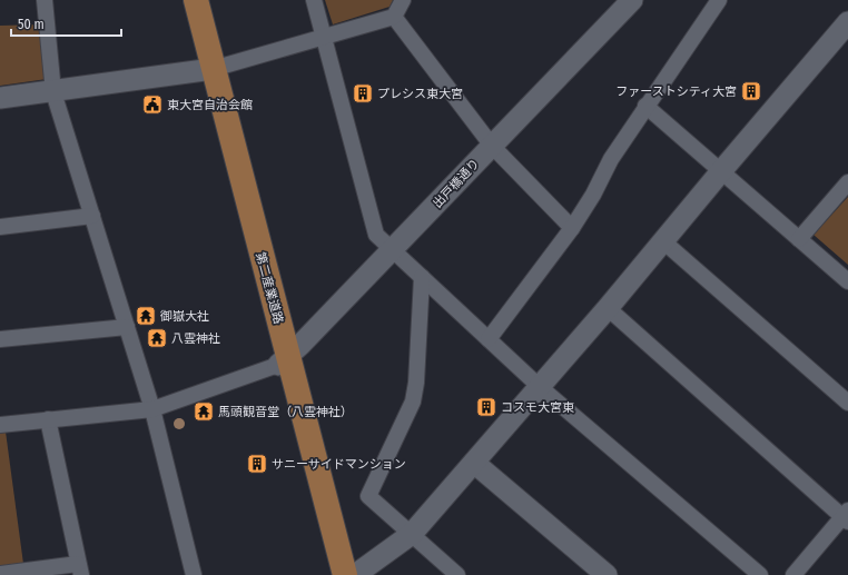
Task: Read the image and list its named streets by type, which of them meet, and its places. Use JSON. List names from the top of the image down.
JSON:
{
  "streets": {
    "main road": ["第二産業道路"],
    "street": ["出戸橋通り"]
  },
  "crossings": [
    ["出戸橋通り", "第二産業道路"]
  ],
  "places": {
    "building": [
      "ファーストシティ大宮",
      "プレシス東大宮",
      "コスモ大宮東",
      "サニーサイドマンション"
    ],
    "public building": ["東大宮自治会館"],
    "temple": ["御嶽大社", "八雲神社", "馬頭観音堂（八雲神社）"]
  },
  "scale_bar": "50 m"
}
